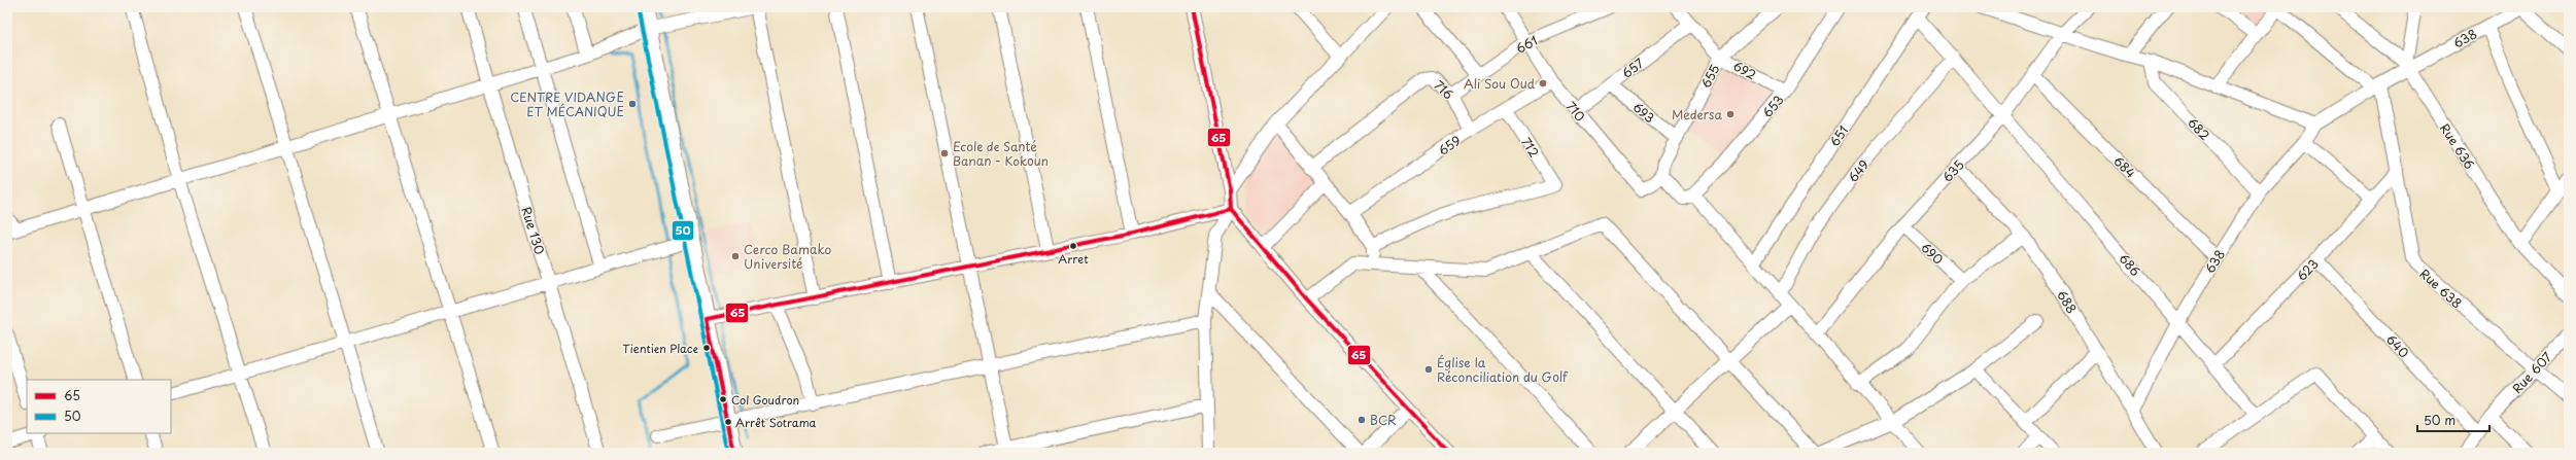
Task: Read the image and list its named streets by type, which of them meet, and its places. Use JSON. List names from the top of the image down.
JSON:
{
  "streets": {
    "street": [
      "638",
      "661",
      "657",
      "692",
      "655",
      "716",
      "653",
      "710",
      "693",
      "682",
      "651",
      "659",
      "Rue 636",
      "712",
      "684",
      "649",
      "635",
      "Rue 130",
      "690",
      "686",
      "623",
      "Rue 638",
      "688",
      "640",
      "Rue 607"
    ]
  },
  "crossings": [
    ["638", "682"],
    ["638", "Rue 636"],
    ["638", "684"],
    ["638", "686"],
    ["638", "Rue 638"],
    ["638", "688"],
    ["661", "716"],
    ["661", "710"],
    ["657", "692"],
    ["657", "710"],
    ["657", "693"],
    ["692", "655"],
    ["692", "653"],
    ["655", "710"],
    ["655", "693"],
    ["716", "659"],
    ["710", "659"],
    ["651", "686"],
    ["659", "712"],
    ["684", "635"],
    ["649", "686"],
    ["635", "690"],
    ["635", "686"],
    ["635", "688"],
    ["686", "623"],
    ["623", "Rue 638"],
    ["623", "640"],
    ["Rue 638", "Rue 607"],
    ["640", "Rue 607"]
  ],
  "places": [
    "Ali Sou Oud",
    "CENTRE VIDANGE ET MÉCANIQUE",
    "Medersa",
    "Ecole de Santé Banan - Kokoun",
    "Arret",
    "Cerco Bamako Université",
    "Tientien Place",
    "Église la Réconciliation du Golf",
    "Col Goudron",
    "BCR",
    "Arrêt Sotrama"
  ],
  "lines": ["transit line 65", "transit line 50"],
  "legend": ["65", "50"],
  "scale_bar": "50 m"
}
